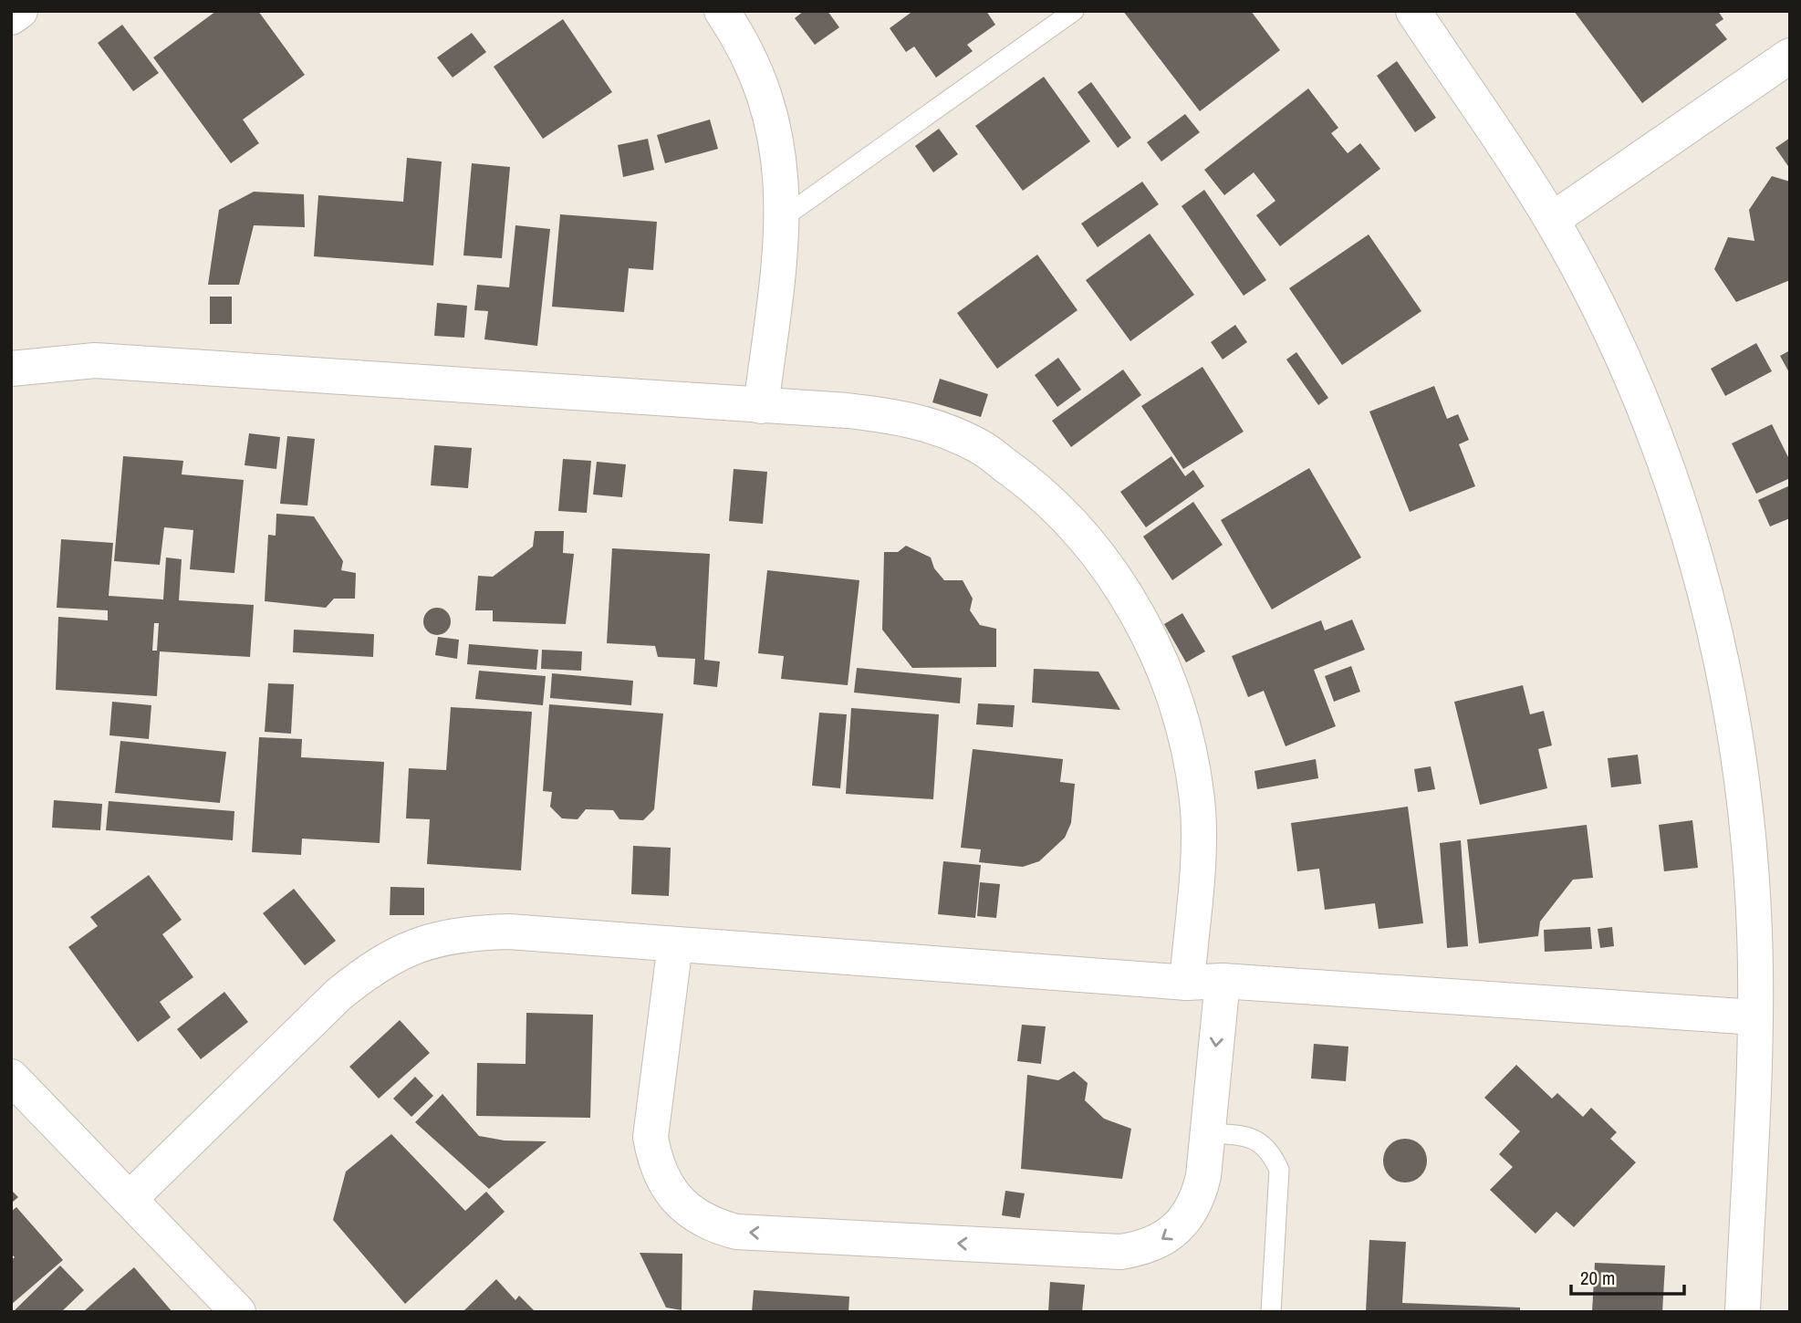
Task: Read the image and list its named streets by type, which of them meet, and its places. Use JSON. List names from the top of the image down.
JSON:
{
  "scale_bar": "20 m"
}
